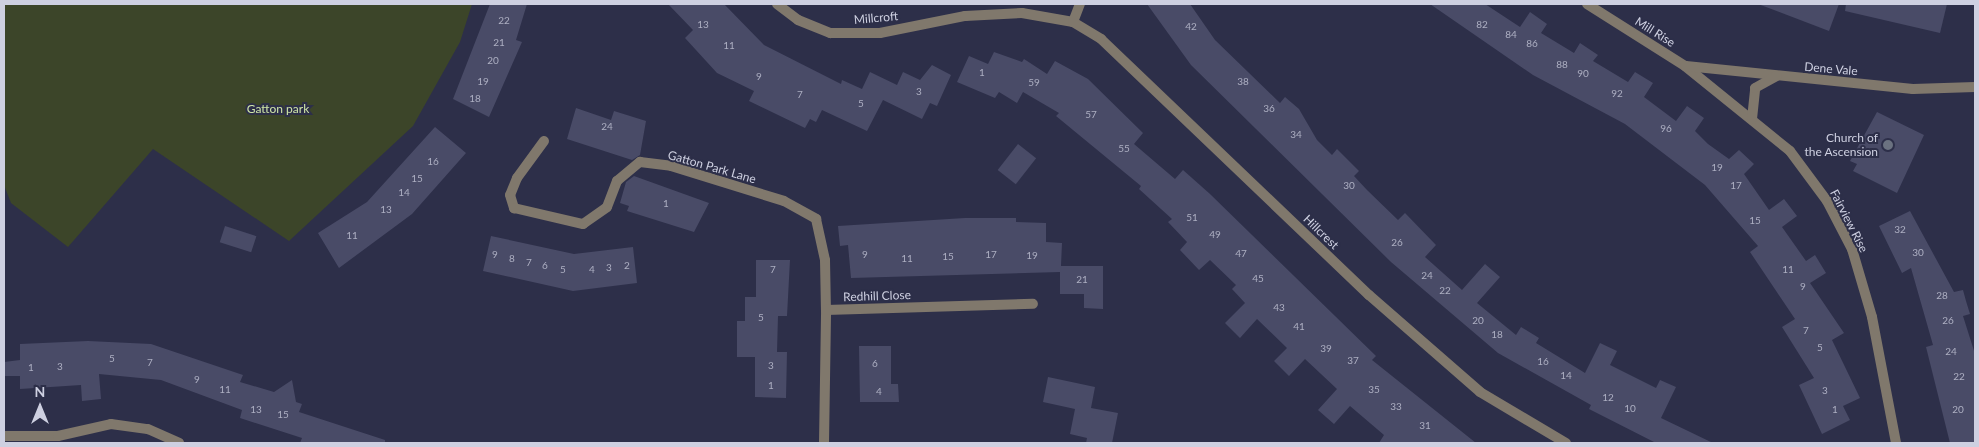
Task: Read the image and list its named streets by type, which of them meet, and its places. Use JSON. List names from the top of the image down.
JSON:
{
  "streets": {
    "street": [
      "Millcroft",
      "Mill Rise",
      "Dene Vale",
      "Gatton Park Lane",
      "Fairview Rise",
      "Hillcrest",
      "Redhill Close"
    ]
  },
  "crossings": [
    ["Millcroft", "Hillcrest"],
    ["Mill Rise", "Dene Vale"],
    ["Mill Rise", "Fairview Rise"],
    ["Dene Vale", "Fairview Rise"],
    ["Gatton Park Lane", "Redhill Close"]
  ],
  "parks": ["Gatton park"],
  "places": ["Church of the Ascension"],
  "house_numbers": [
    "22",
    "13",
    "82",
    "42",
    "84",
    "21",
    "86",
    "11",
    "20",
    "88",
    "1",
    "90",
    "9",
    "19",
    "38",
    "59",
    "3",
    "92",
    "7",
    "18",
    "5",
    "36",
    "57",
    "24",
    "96",
    "34",
    "55",
    "16",
    "19",
    "15",
    "30",
    "17",
    "14",
    "1",
    "13",
    "51",
    "15",
    "32",
    "49",
    "11",
    "26",
    "30",
    "47",
    "9",
    "9",
    "17",
    "19",
    "15",
    "8",
    "11",
    "7",
    "6",
    "2",
    "3",
    "5",
    "4",
    "7",
    "11",
    "24",
    "45",
    "21",
    "9",
    "22",
    "28",
    "43",
    "5",
    "20",
    "26",
    "41",
    "7",
    "18",
    "5",
    "39",
    "24",
    "5",
    "37",
    "16",
    "7",
    "6",
    "3",
    "3",
    "1",
    "14",
    "22",
    "9",
    "1",
    "11",
    "35",
    "3",
    "4",
    "12",
    "33",
    "10",
    "13",
    "1",
    "20",
    "15",
    "31"
  ],
  "north": "top"
}
